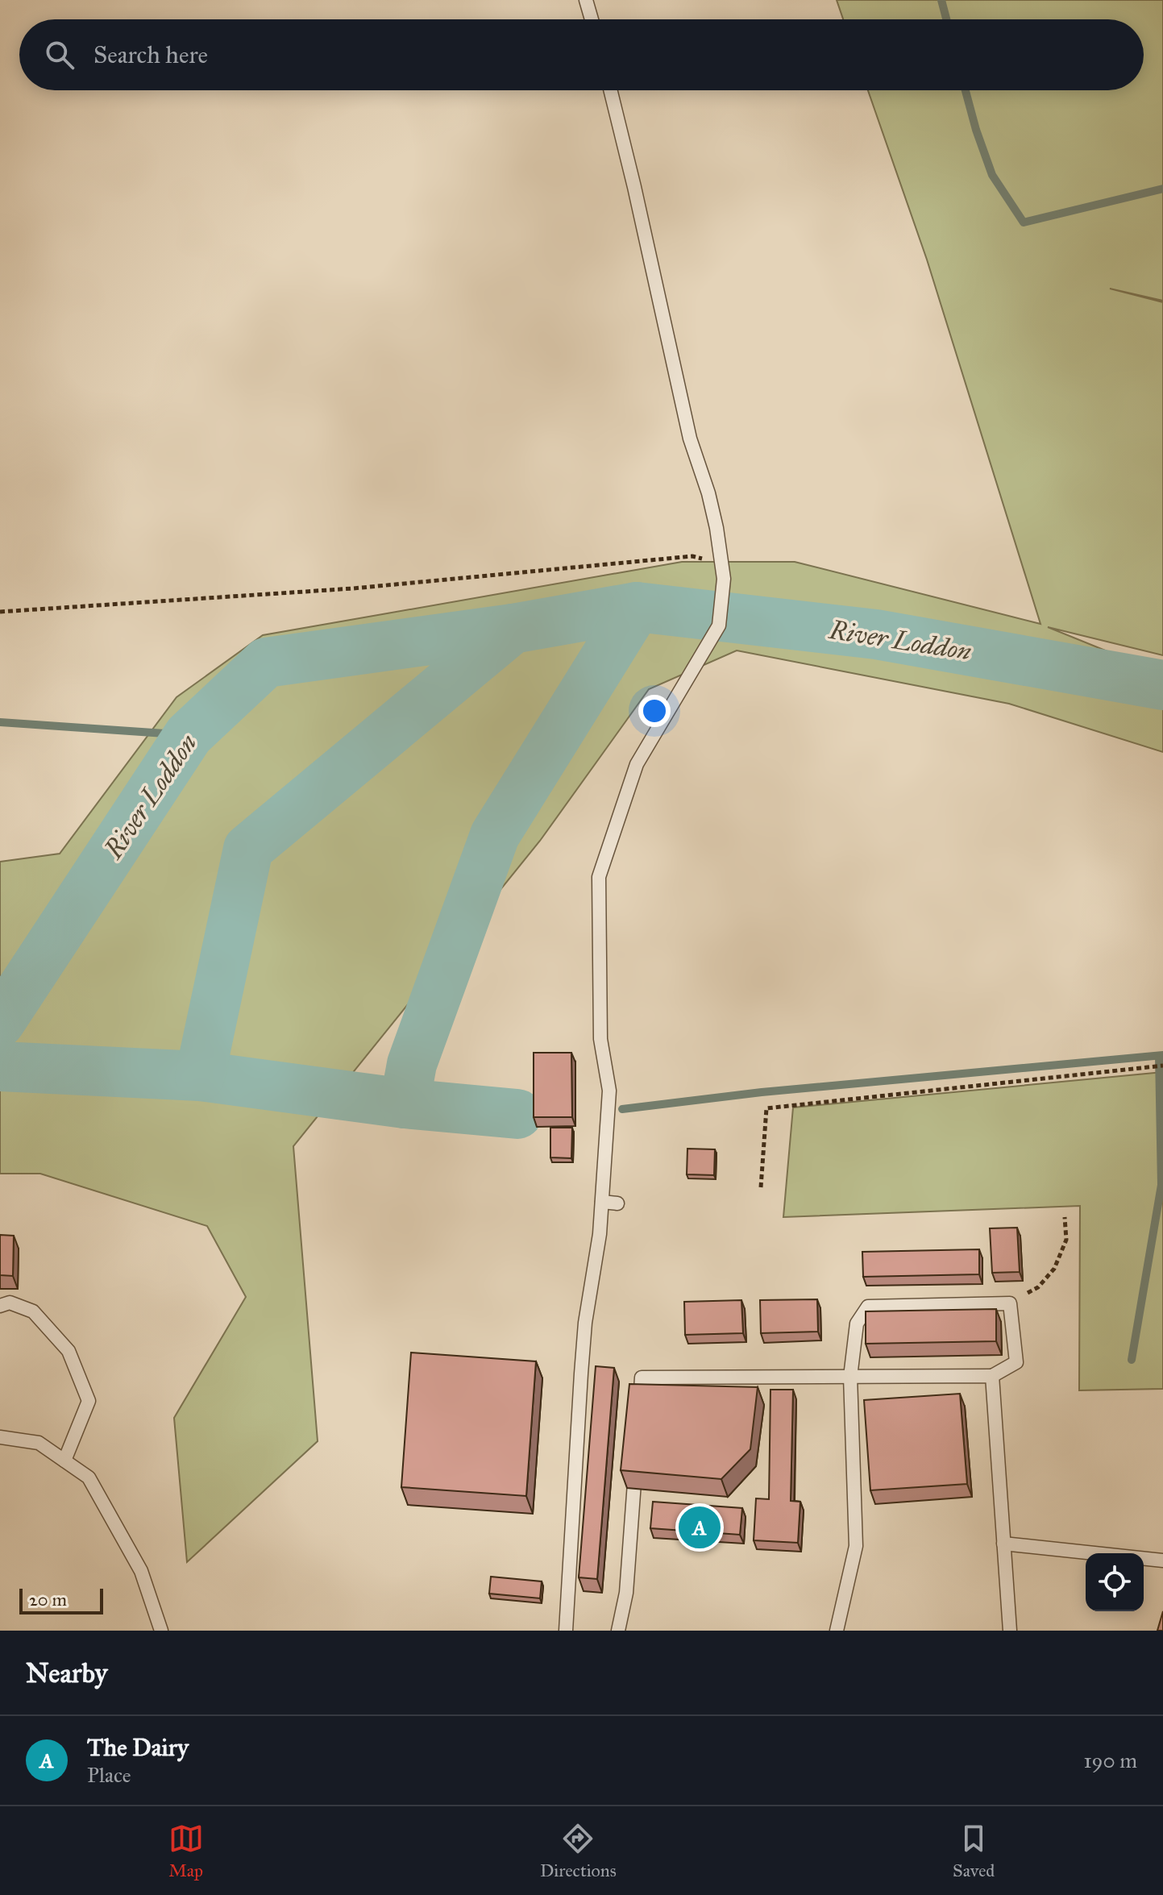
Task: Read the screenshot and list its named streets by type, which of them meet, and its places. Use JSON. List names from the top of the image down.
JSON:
{
  "water": ["River Loddon"],
  "scale_bar": "20 m",
  "page": {
    "search": "Search here",
    "pins": "A",
    "scale": "20 m",
    "heading": "Nearby",
    "list": [
      {
        "mark": "A",
        "name": "The Dairy",
        "note": "Place",
        "value": "190 m"
      }
    ],
    "nav": ["Map", "Directions", "Saved"]
  }
}
